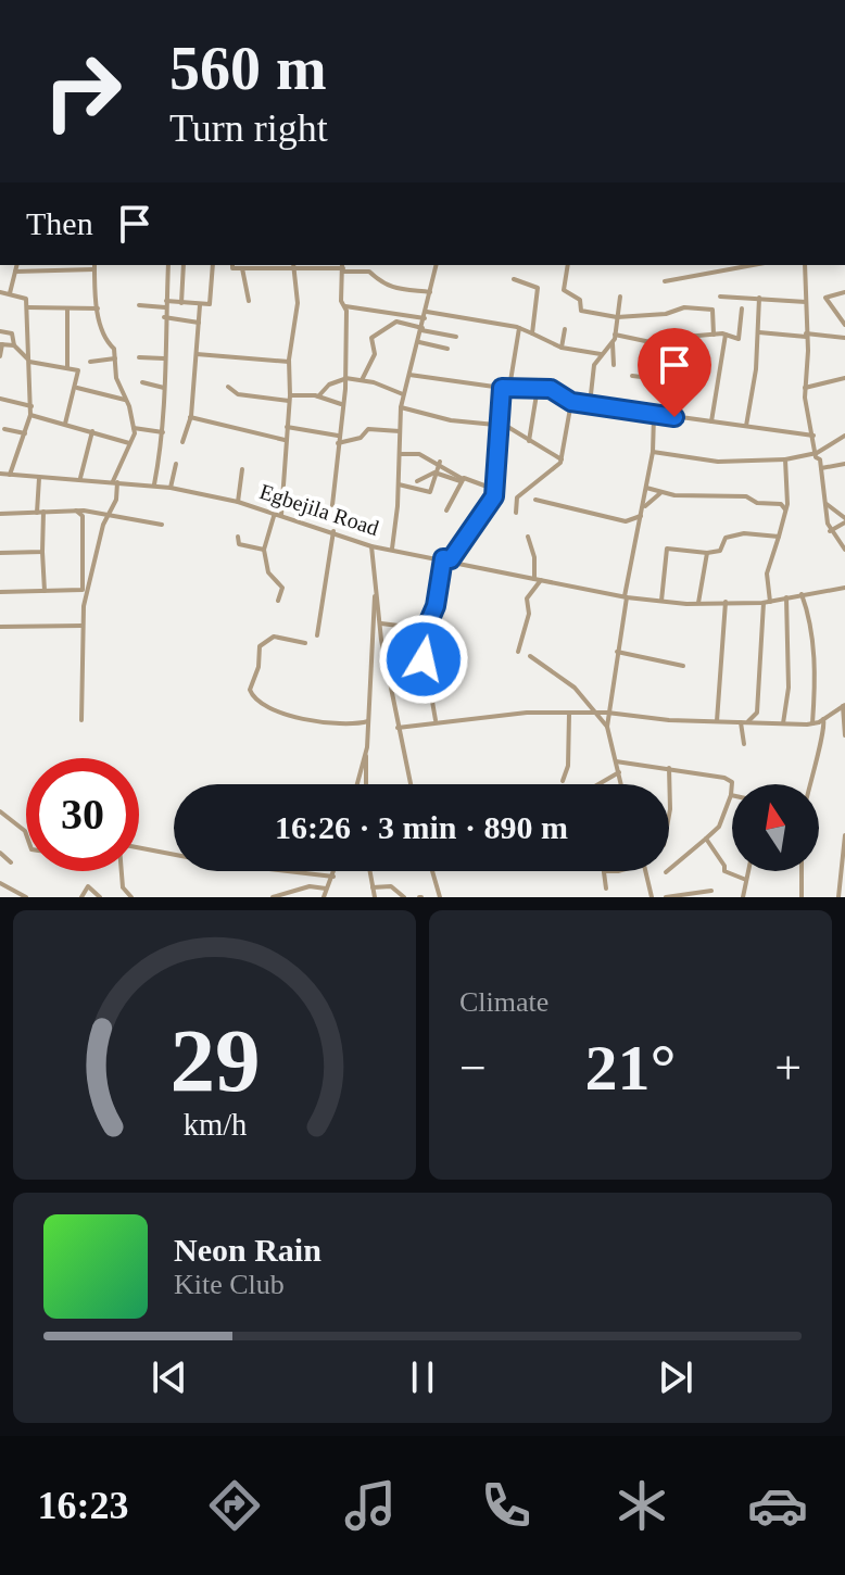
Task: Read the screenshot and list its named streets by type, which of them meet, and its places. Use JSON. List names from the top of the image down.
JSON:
{
  "streets": {
    "street": ["Egbejila Road"]
  },
  "north": "top",
  "page": {
    "turn": ["560 m", "Turn right"],
    "then": "Then",
    "limit": "30",
    "trip": "16:26 · 3 min · 890 m",
    "tile": "Climate",
    "heat": ["−", "21°", "+"],
    "song": ["Neon Rain", "Kite Club"],
    "tabs": "16:23",
    "gauge": ["29", "km/h"]
  }
}
